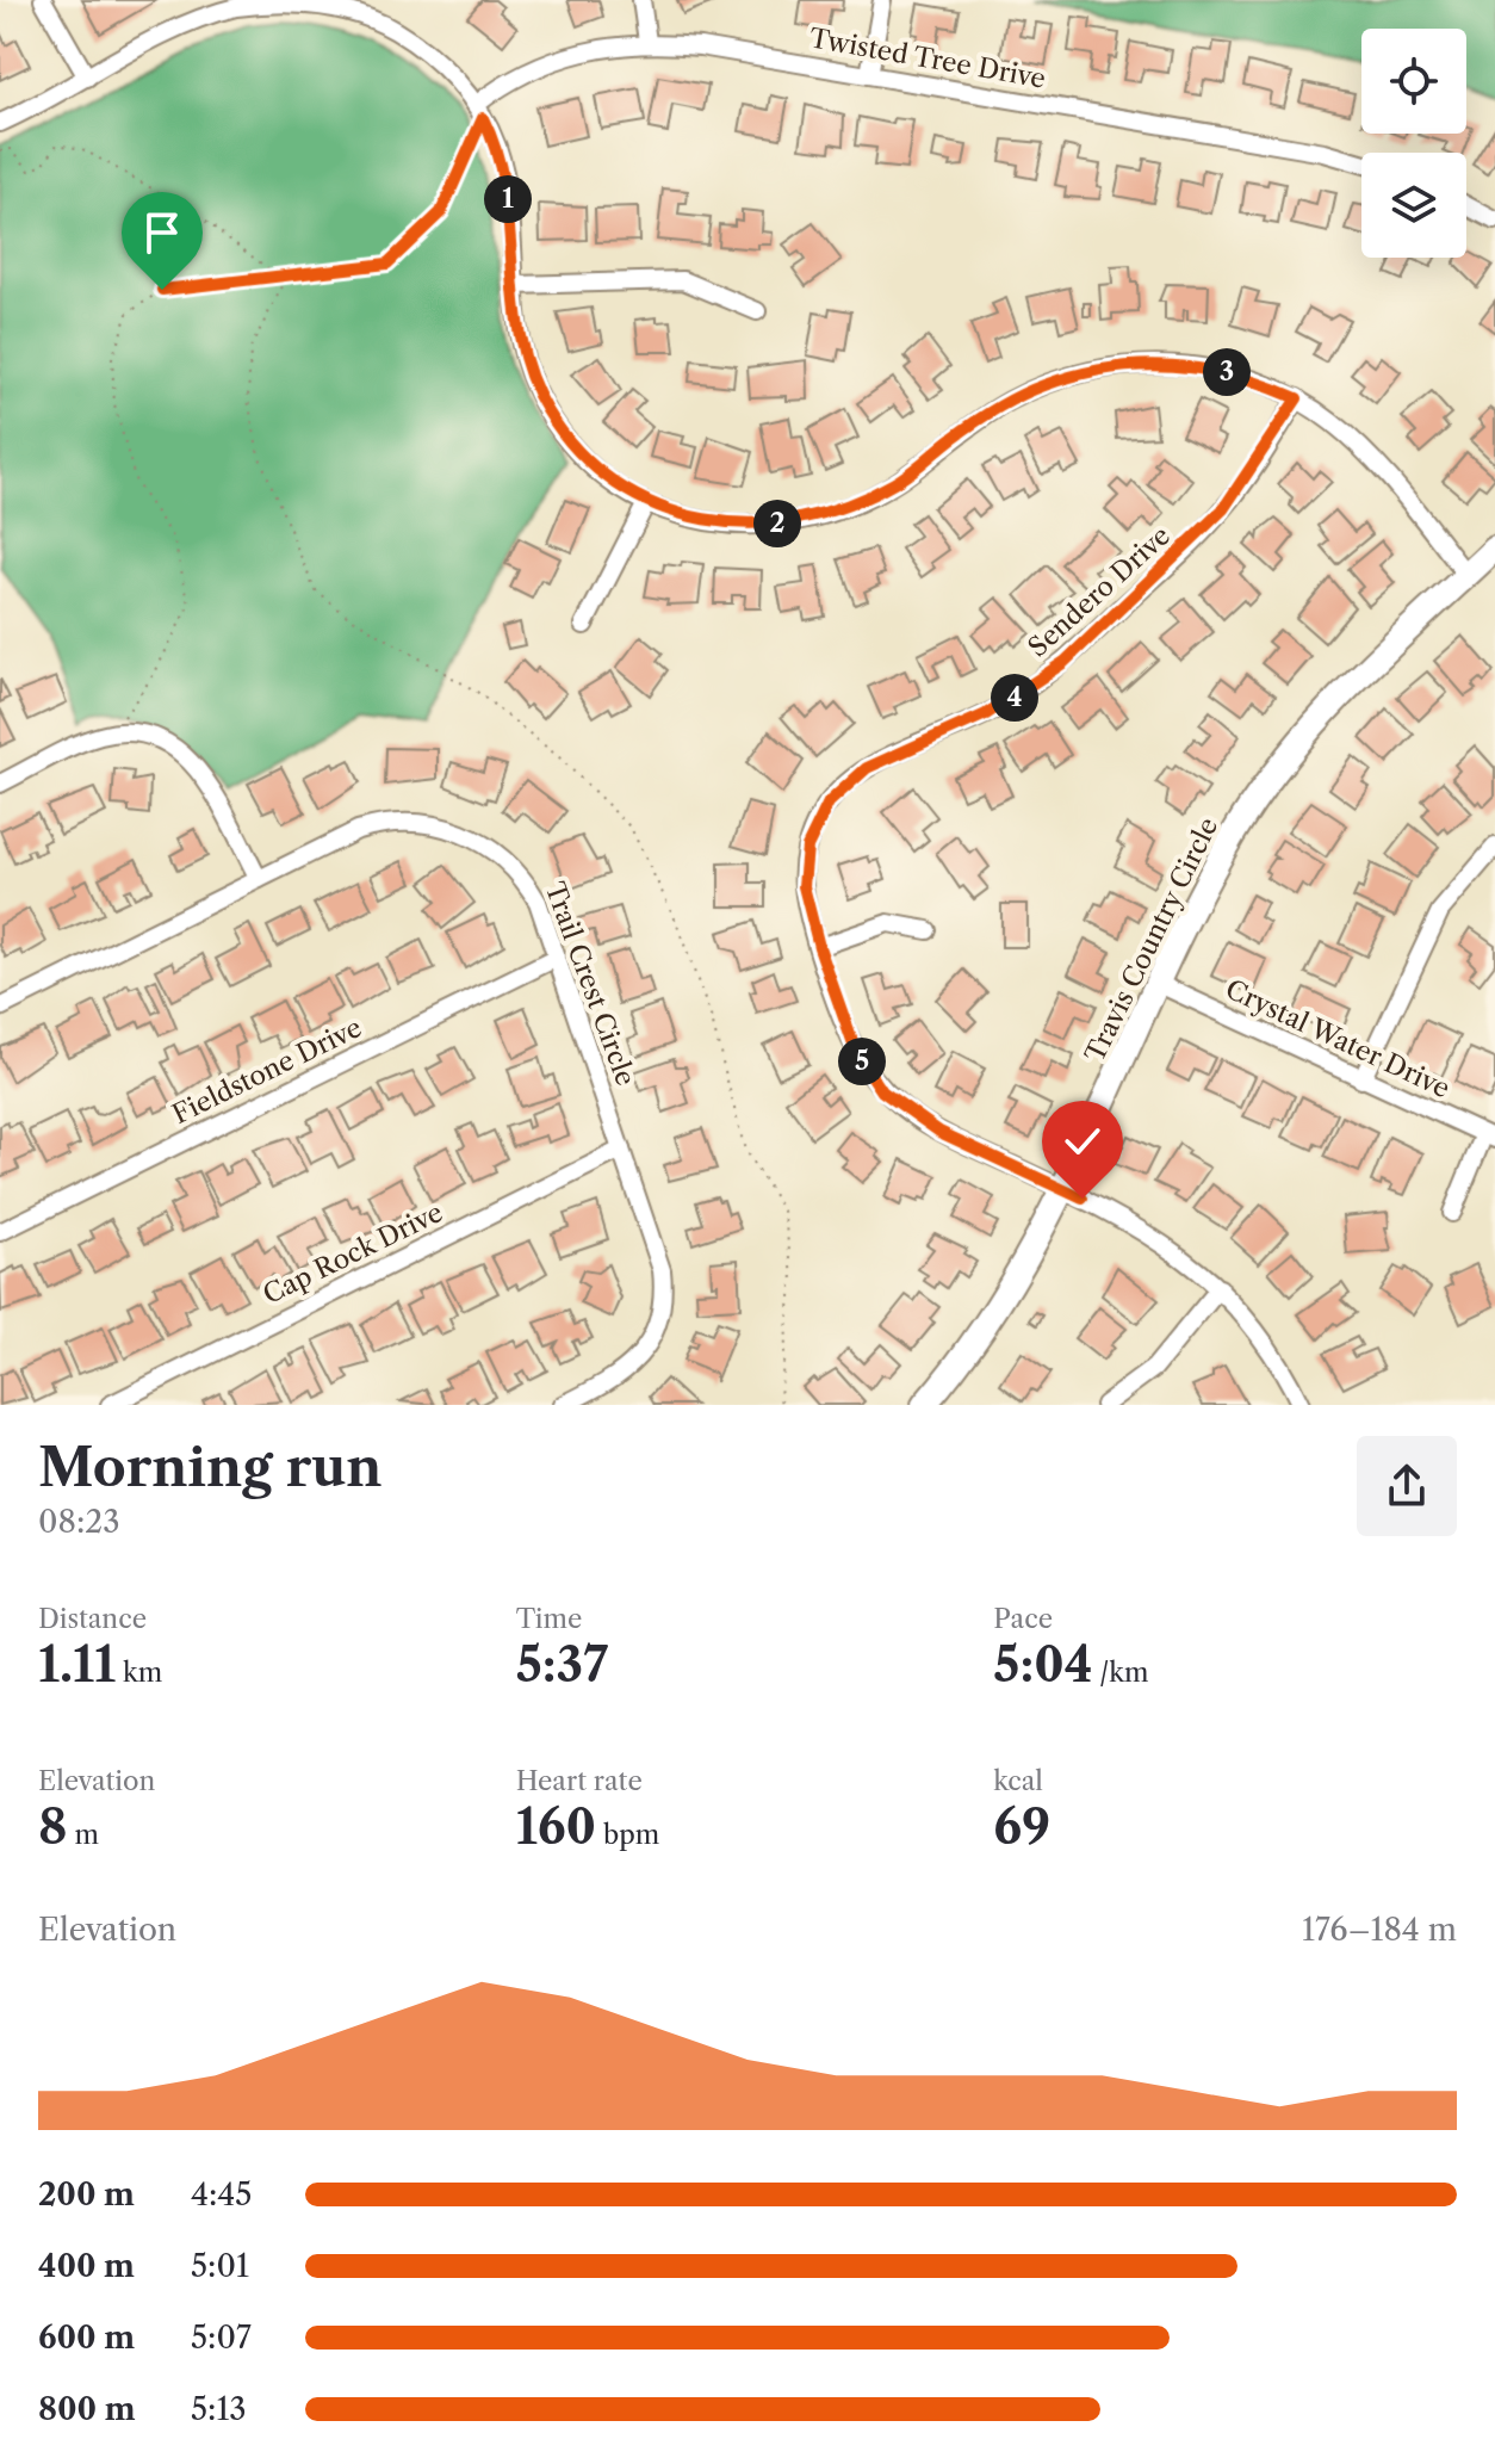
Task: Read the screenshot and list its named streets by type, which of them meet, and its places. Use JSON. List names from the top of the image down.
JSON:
{
  "streets": {
    "street": [
      "Twisted Tree Drive",
      "Sendero Drive",
      "Travis Country Circle",
      "Trail Crest Circle",
      "Crystal Water Drive",
      "Fieldstone Drive",
      "Cap Rock Drive"
    ]
  },
  "crossings": [
    ["Sendero Drive", "Travis Country Circle"],
    ["Travis Country Circle", "Crystal Water Drive"],
    ["Trail Crest Circle", "Fieldstone Drive"],
    ["Trail Crest Circle", "Cap Rock Drive"]
  ],
  "page": {
    "pins": [
      "1",
      "3",
      "2",
      "4",
      "5"
    ],
    "heading": ["Morning run", "08:23"],
    "stats": [
      ["Distance", "1.11 km"],
      ["Time", "5:37"],
      ["Pace", "5:04 /km"],
      ["Elevation", "8 m"],
      ["Heart rate", "160 bpm"],
      ["kcal", "69"]
    ],
    "chart": ["Elevation", "176–184 m"],
    "list": [
      {
        "name": "200 m",
        "note": "4:45"
      },
      {
        "name": "400 m",
        "note": "5:01"
      },
      {
        "name": "600 m",
        "note": "5:07"
      },
      {
        "name": "800 m",
        "note": "5:13"
      }
    ]
  }
}
